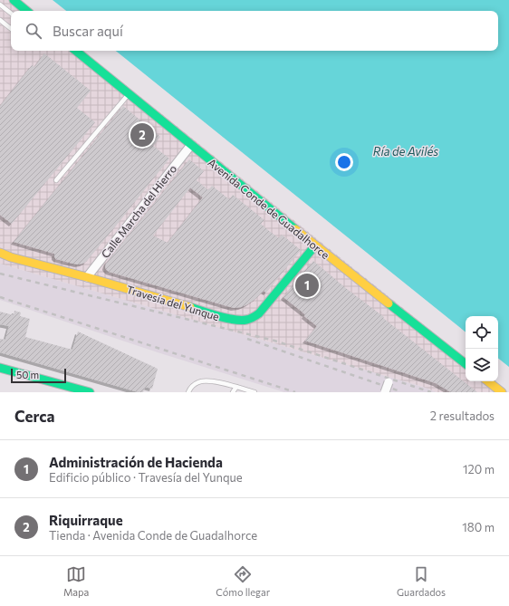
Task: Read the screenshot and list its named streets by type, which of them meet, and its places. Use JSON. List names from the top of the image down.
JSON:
{
  "streets": {
    "main road": ["Avenida Conde de Guadalhorce", "Travesía del Yunque"],
    "street": ["Calle Marcha del Hierro"]
  },
  "crossings": [
    ["Avenida Conde de Guadalhorce", "Calle Marcha del Hierro"],
    ["Avenida Conde de Guadalhorce", "Travesía del Yunque"],
    ["Calle Marcha del Hierro", "Travesía del Yunque"]
  ],
  "water": ["Ría de Avilés"],
  "scale_bar": "50 m",
  "page": {
    "search": "Buscar aquí",
    "pins": ["2", "1"],
    "scale": "50 m",
    "heading": ["Cerca", "2 resultados"],
    "list": [
      {
        "mark": "1",
        "name": "Administración de Hacienda",
        "note": "Edificio público · Travesía del Yunque",
        "value": "120 m"
      },
      {
        "mark": "2",
        "name": "Riquirraque",
        "note": "Tienda · Avenida Conde de Guadalhorce",
        "value": "180 m"
      }
    ],
    "nav": ["Mapa", "Cómo llegar", "Guardados"]
  }
}
